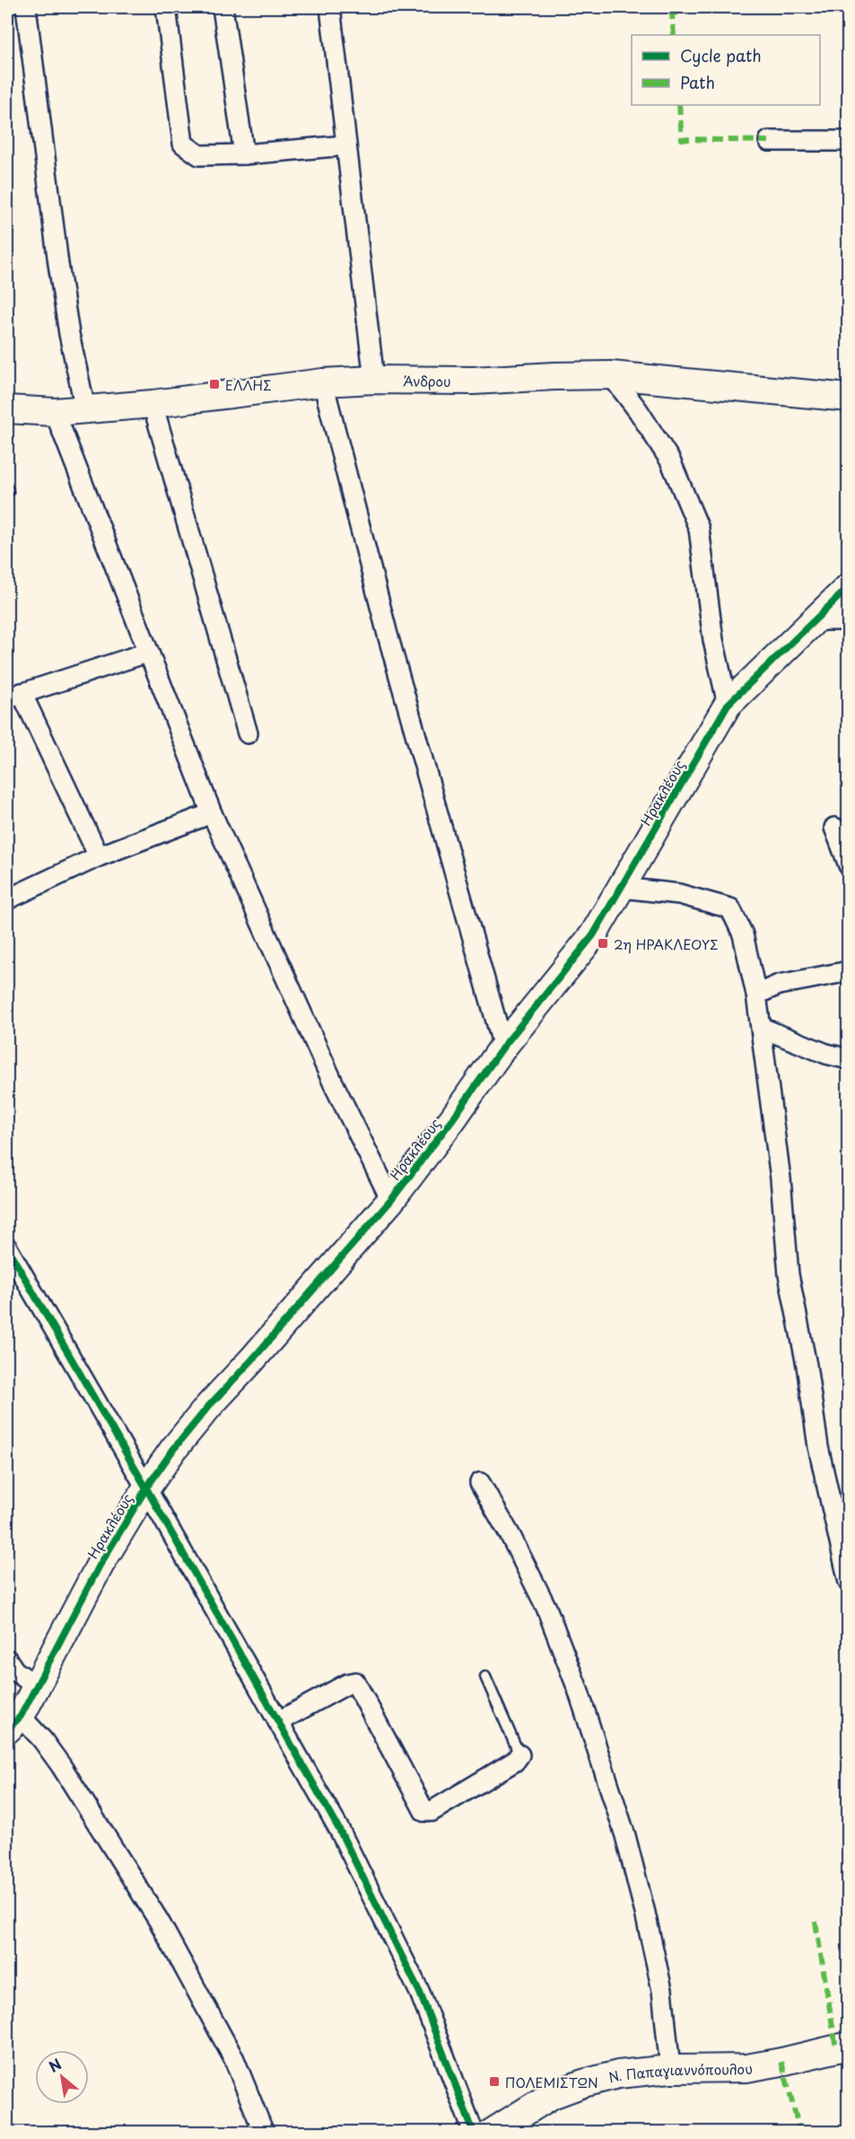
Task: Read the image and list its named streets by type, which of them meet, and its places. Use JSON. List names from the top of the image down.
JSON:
{
  "streets": {
    "street": ["Άνδρου", "Ηρακλέους", "Ν. Παπαγιαννόπουλου"]
  },
  "places": {
    "transit": ["ΕΛΛΗΣ", "2η ΗΡΑΚΛΕΟΥΣ", "ΠΟΛΕΜΙΣΤΩΝ"]
  },
  "legend": ["Cycle path", "Path"],
  "north": "top left"
}
